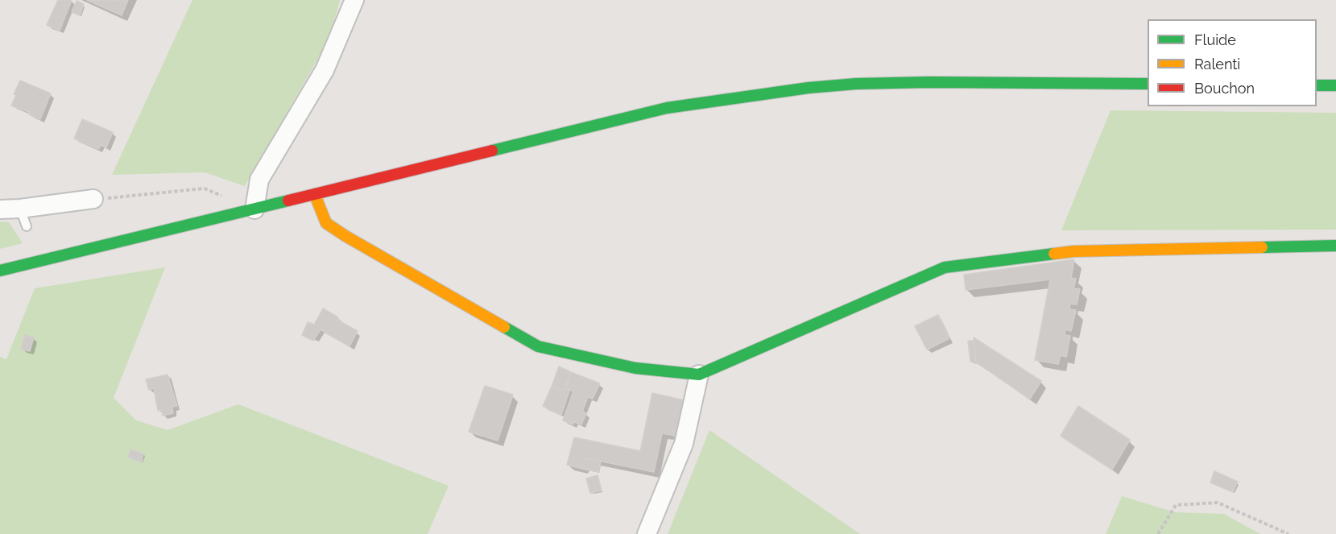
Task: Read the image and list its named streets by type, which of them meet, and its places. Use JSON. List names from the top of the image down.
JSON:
{
  "legend": ["Fluide", "Ralenti", "Bouchon"]
}
